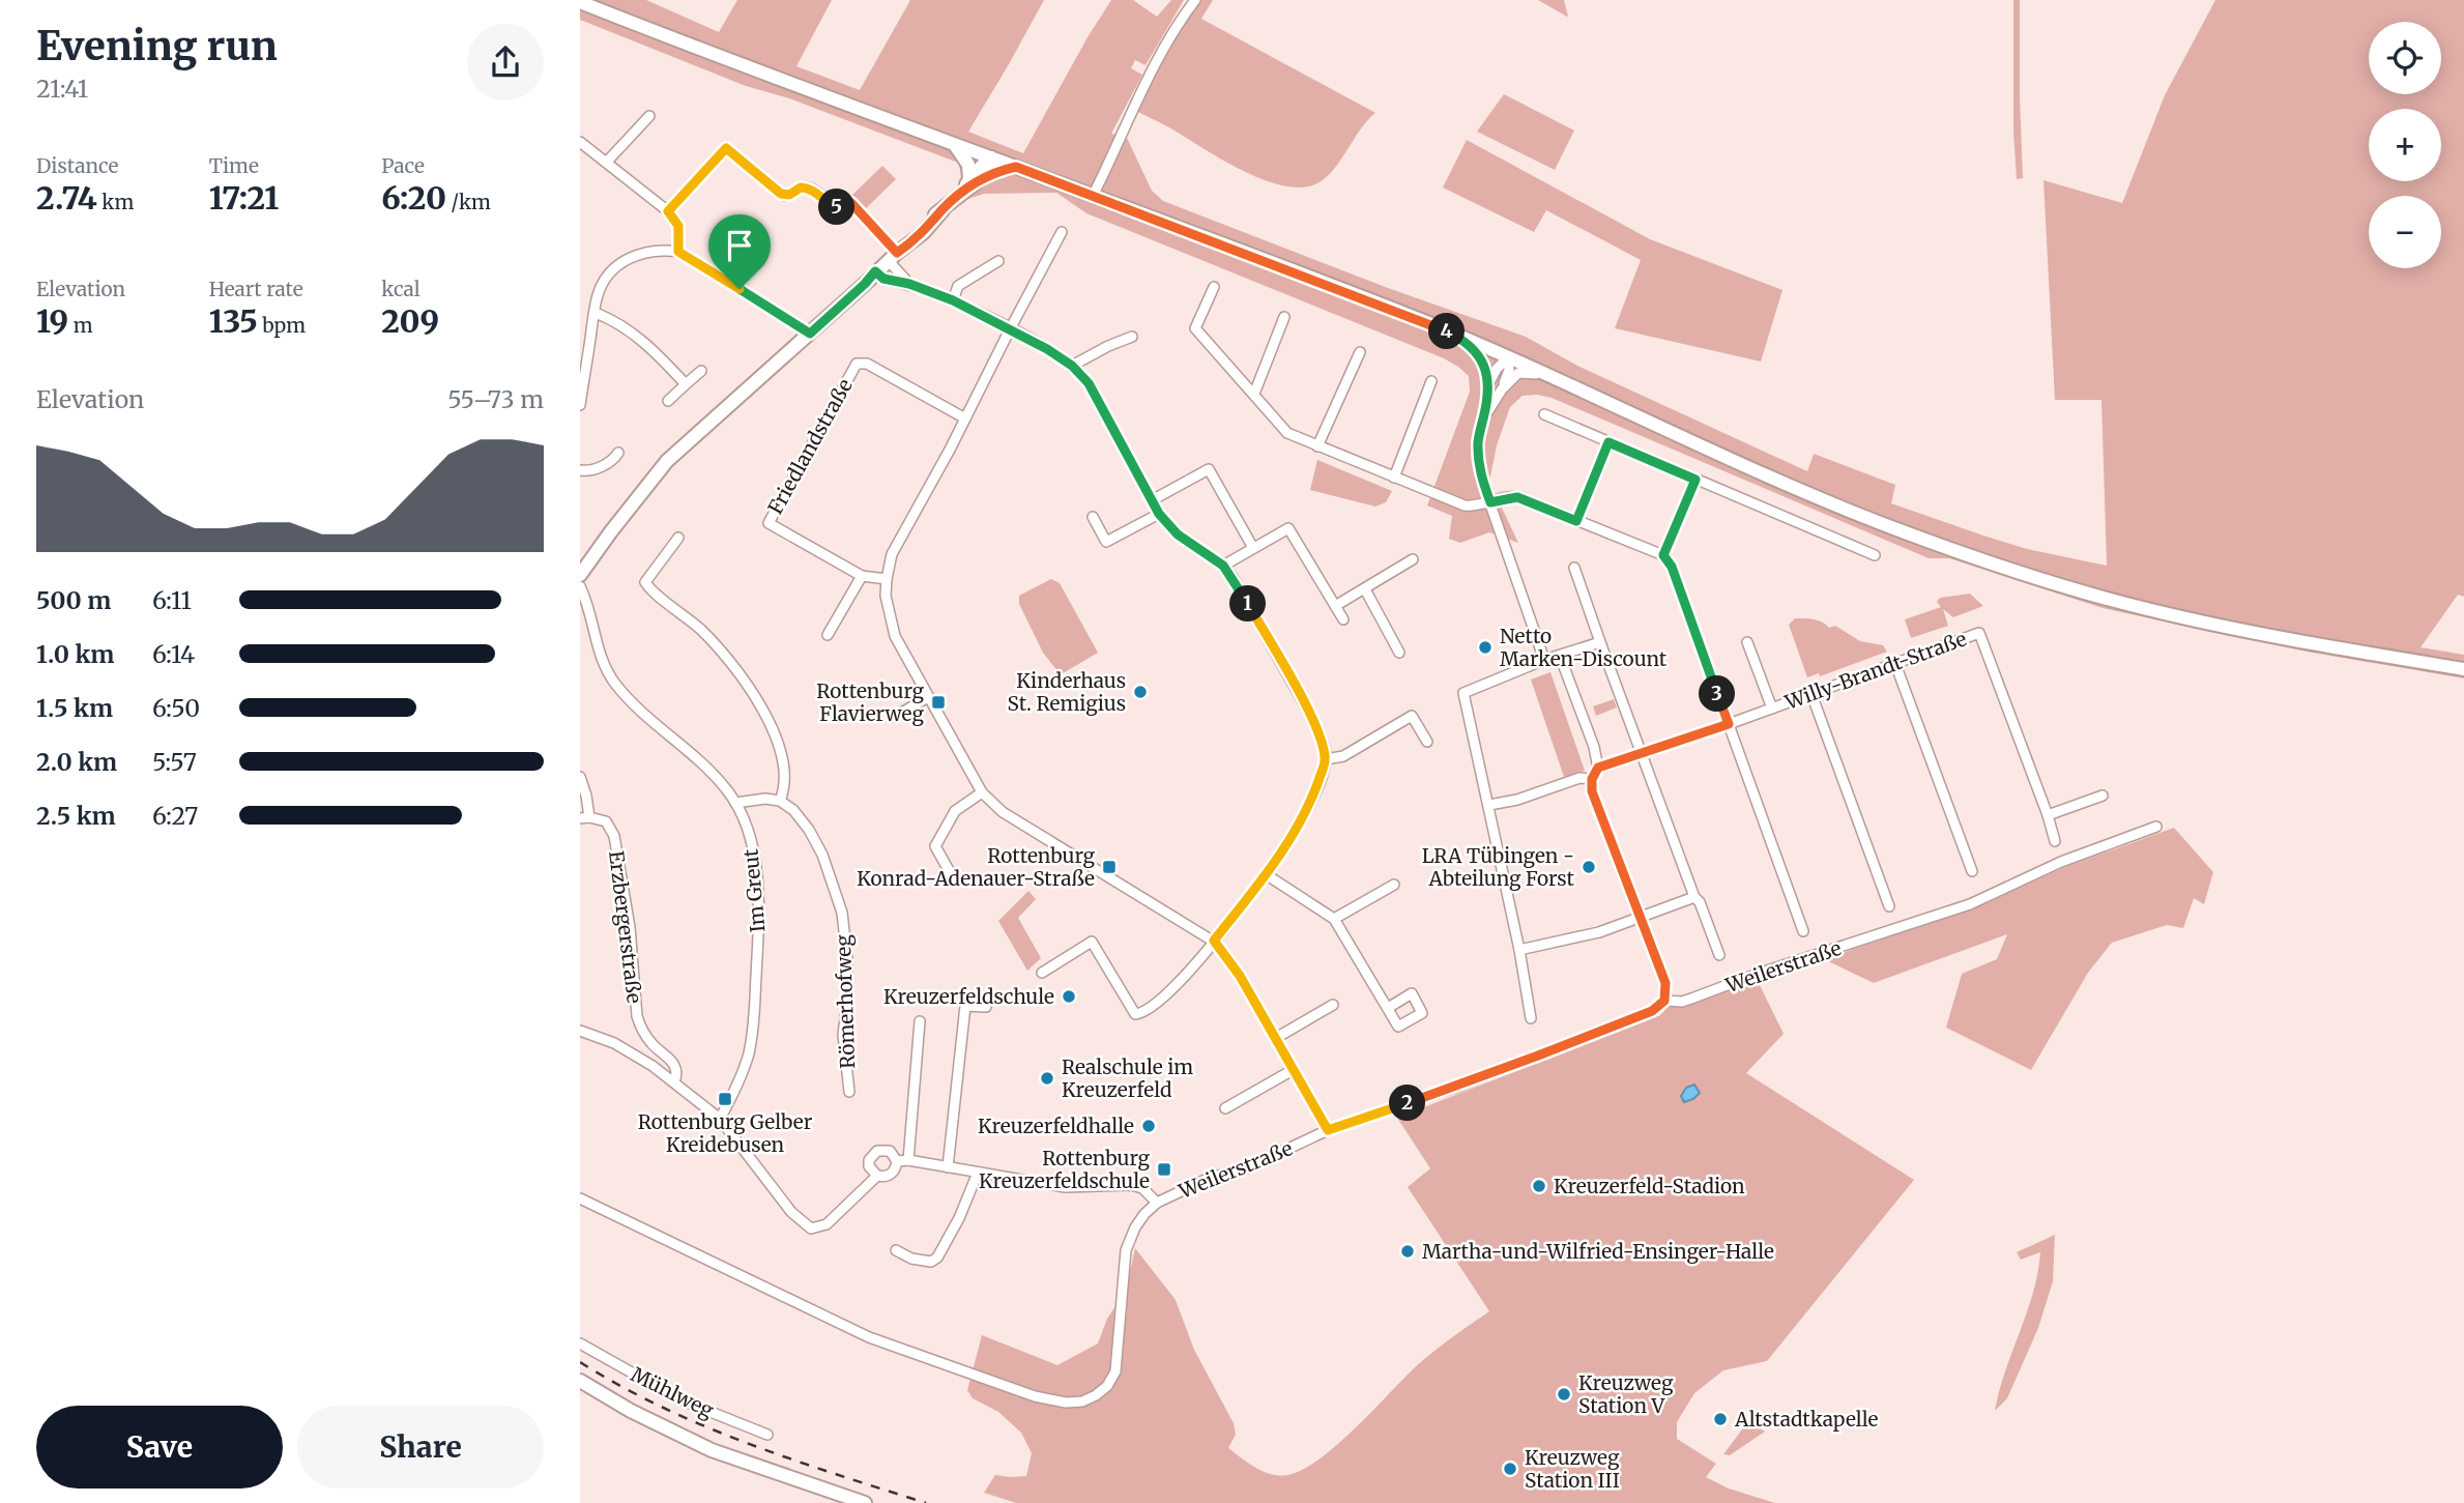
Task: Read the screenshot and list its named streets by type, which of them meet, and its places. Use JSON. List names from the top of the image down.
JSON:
{
  "streets": {
    "street": [
      "Friedlandstraße",
      "Willy-Brandt-Straße",
      "Im Greut",
      "Erzbergerstraße",
      "Weilerstraße",
      "Römerhofweg",
      "Mühlweg"
    ]
  },
  "places": {
    "other": [
      "Netto Marken-Discount",
      "Kinderhaus St. Remigius",
      "LRA Tübingen - Abteilung Forst",
      "Kreuzerfeldschule",
      "Realschule im Kreuzerfeld",
      "Kreuzerfeldhalle",
      "Kreuzerfeld-Stadion",
      "Martha-und-Wilfried-Ensinger-Halle",
      "Kreuzweg Station V",
      "Altstadtkapelle",
      "Kreuzweg Station III"
    ],
    "transit": [
      "Rottenburg Flavierweg",
      "Rottenburg Konrad-Adenauer-Straße",
      "Rottenburg Gelber Kreidebusen",
      "Rottenburg Kreuzerfeldschule"
    ]
  },
  "page": {
    "heading": ["Evening run", "21:41"],
    "map_buttons": ["+", "−"],
    "stats": [
      ["Distance", "2.74 km"],
      ["Time", "17:21"],
      ["Pace", "6:20 /km"],
      ["Elevation", "19 m"],
      ["Heart rate", "135 bpm"],
      ["kcal", "209"]
    ],
    "pins": [
      "5",
      "4",
      "1",
      "3",
      "2"
    ],
    "chart": ["Elevation", "55–73 m"],
    "list": [
      {
        "name": "500 m",
        "note": "6:11"
      },
      {
        "name": "1.0 km",
        "note": "6:14"
      },
      {
        "name": "1.5 km",
        "note": "6:50"
      },
      {
        "name": "2.0 km",
        "note": "5:57"
      },
      {
        "name": "2.5 km",
        "note": "6:27"
      }
    ],
    "buttons": ["Save", "Share"]
  }
}
